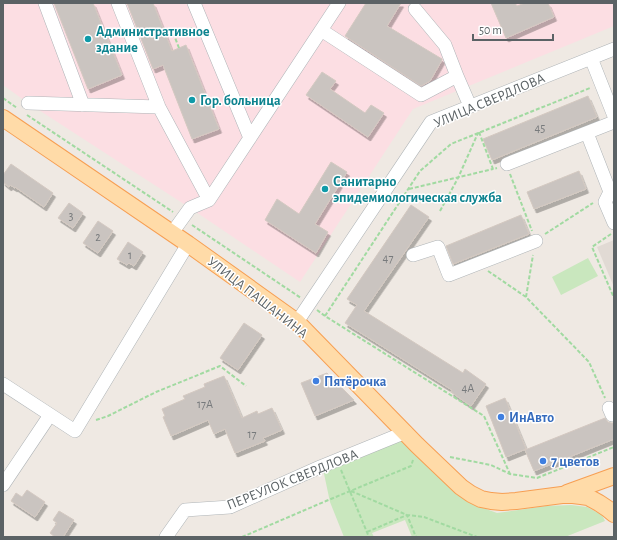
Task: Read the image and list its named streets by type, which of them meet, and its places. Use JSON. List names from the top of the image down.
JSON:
{
  "streets": {
    "main road": ["УЛИЦА ПАШАНИНА"],
    "street": ["УЛИЦА СВЕРДЛОВА", "ПЕРЕУЛОК СВЕРДЛОВА"]
  },
  "crossings": [
    ["УЛИЦА СВЕРДЛОВА", "УЛИЦА ПАШАНИНА"],
    ["УЛИЦА ПАШАНИНА", "ПЕРЕУЛОК СВЕРДЛОВА"]
  ],
  "places": [
    "Административное здание",
    "Гор. больница",
    "Санитарно эпидемиологическая служба",
    "Пятёрочка",
    "ИнАвто",
    "7 цветов"
  ],
  "house_numbers": [
    "45",
    "3",
    "2",
    "1",
    "47",
    "4А",
    "17А",
    "17"
  ],
  "scale_bar": "50 m"
}
